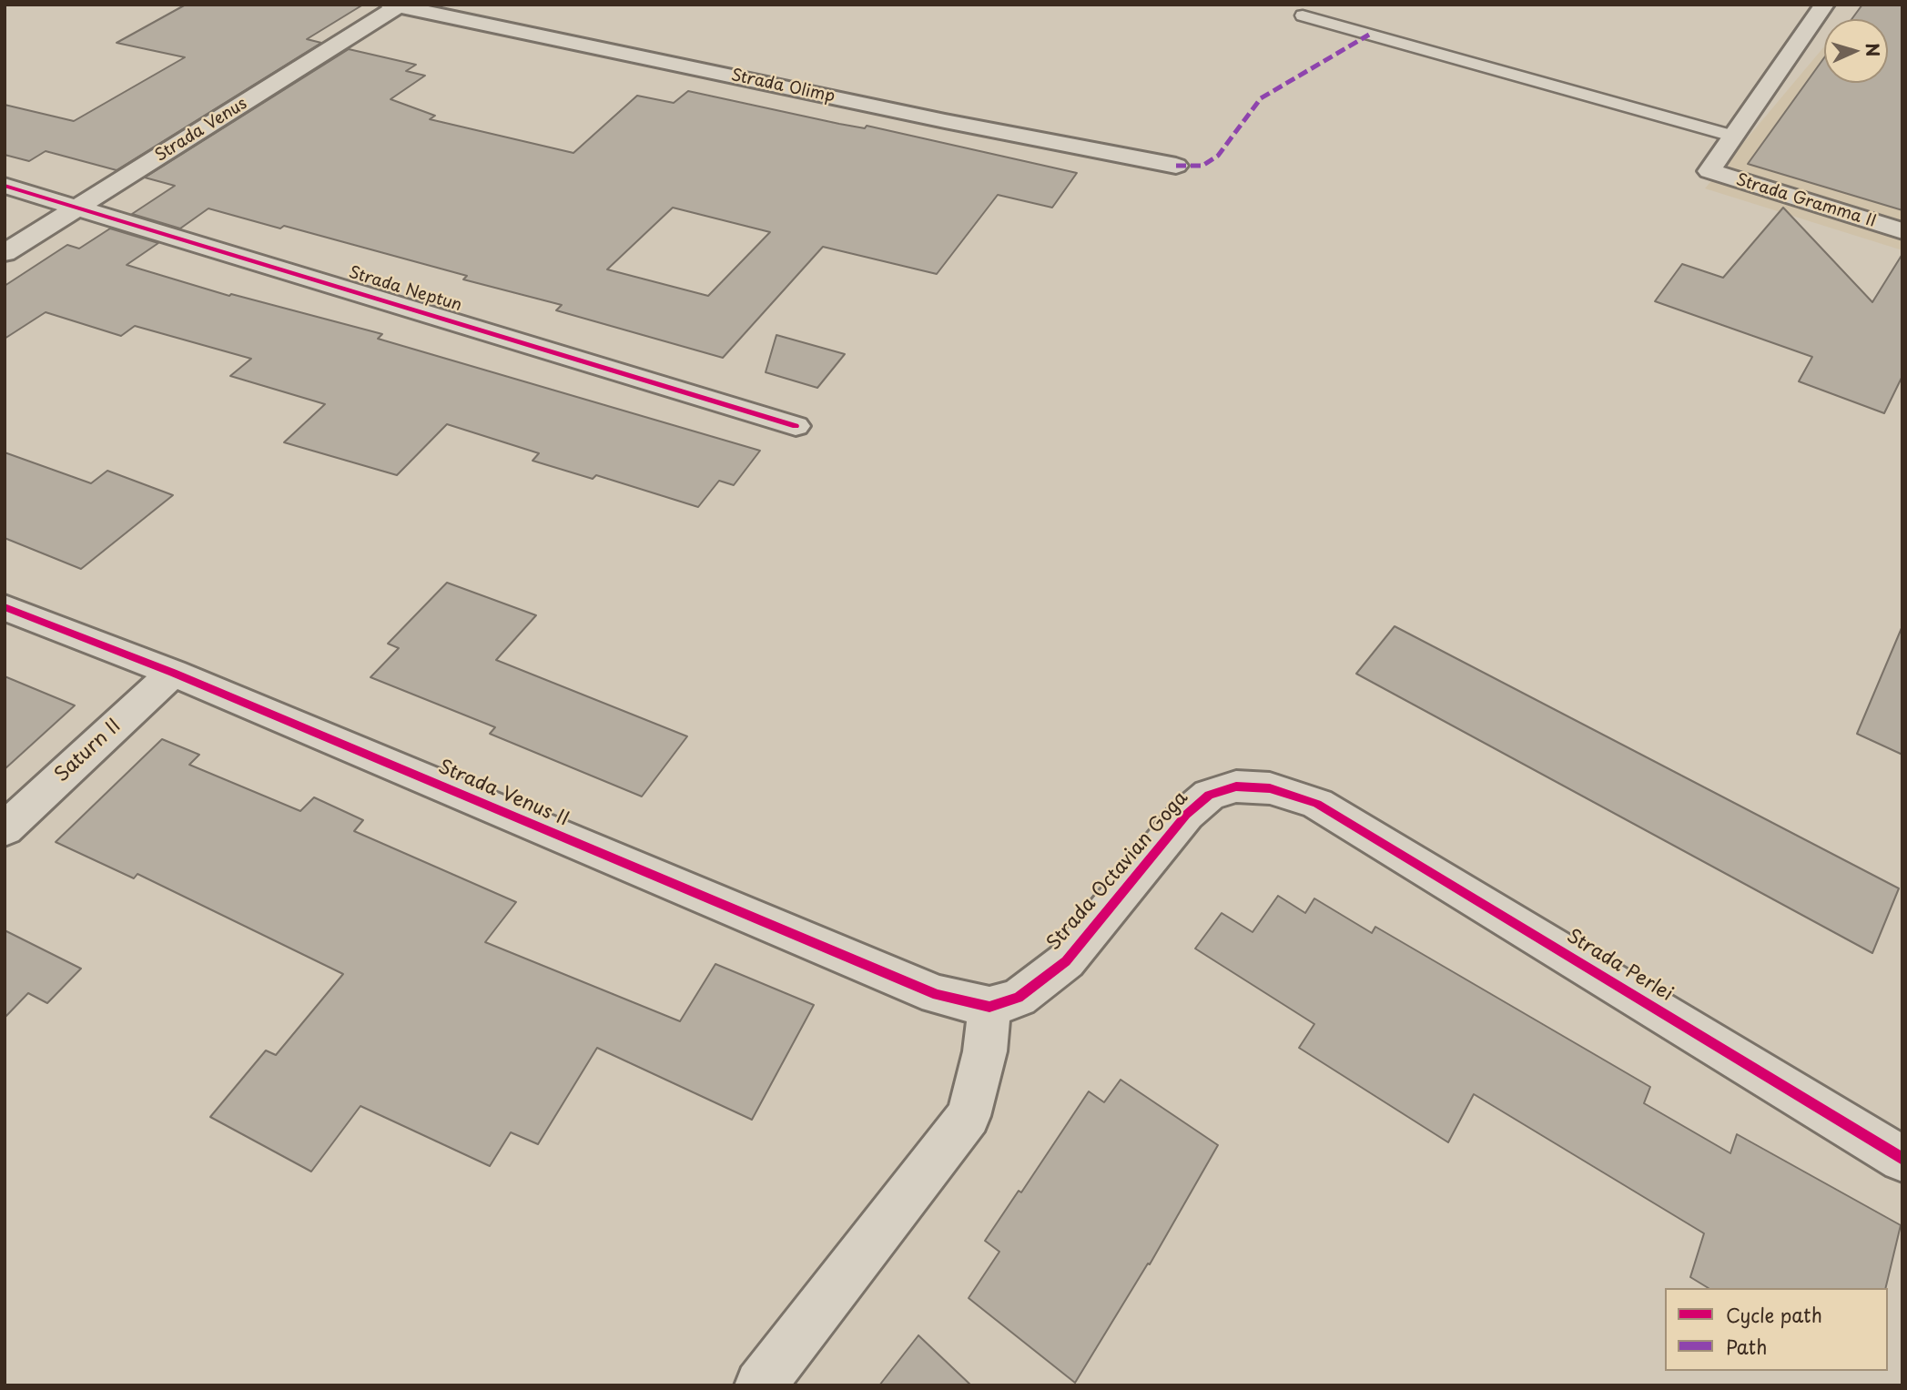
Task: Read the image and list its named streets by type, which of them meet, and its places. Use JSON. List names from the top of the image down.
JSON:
{
  "streets": {
    "street": [
      "Strada Olimp",
      "Strada Venus",
      "Strada Gramma II",
      "Strada Neptun",
      "Saturn II",
      "Strada Venus II",
      "Strada Octavian Goga",
      "Strada Perlei"
    ]
  },
  "crossings": [
    ["Strada Olimp", "Strada Venus"],
    ["Strada Venus", "Strada Neptun"],
    ["Saturn II", "Strada Venus II"],
    ["Strada Venus II", "Strada Octavian Goga"],
    ["Strada Octavian Goga", "Strada Perlei"]
  ],
  "legend": ["Cycle path", "Path"],
  "north": "right"
}
